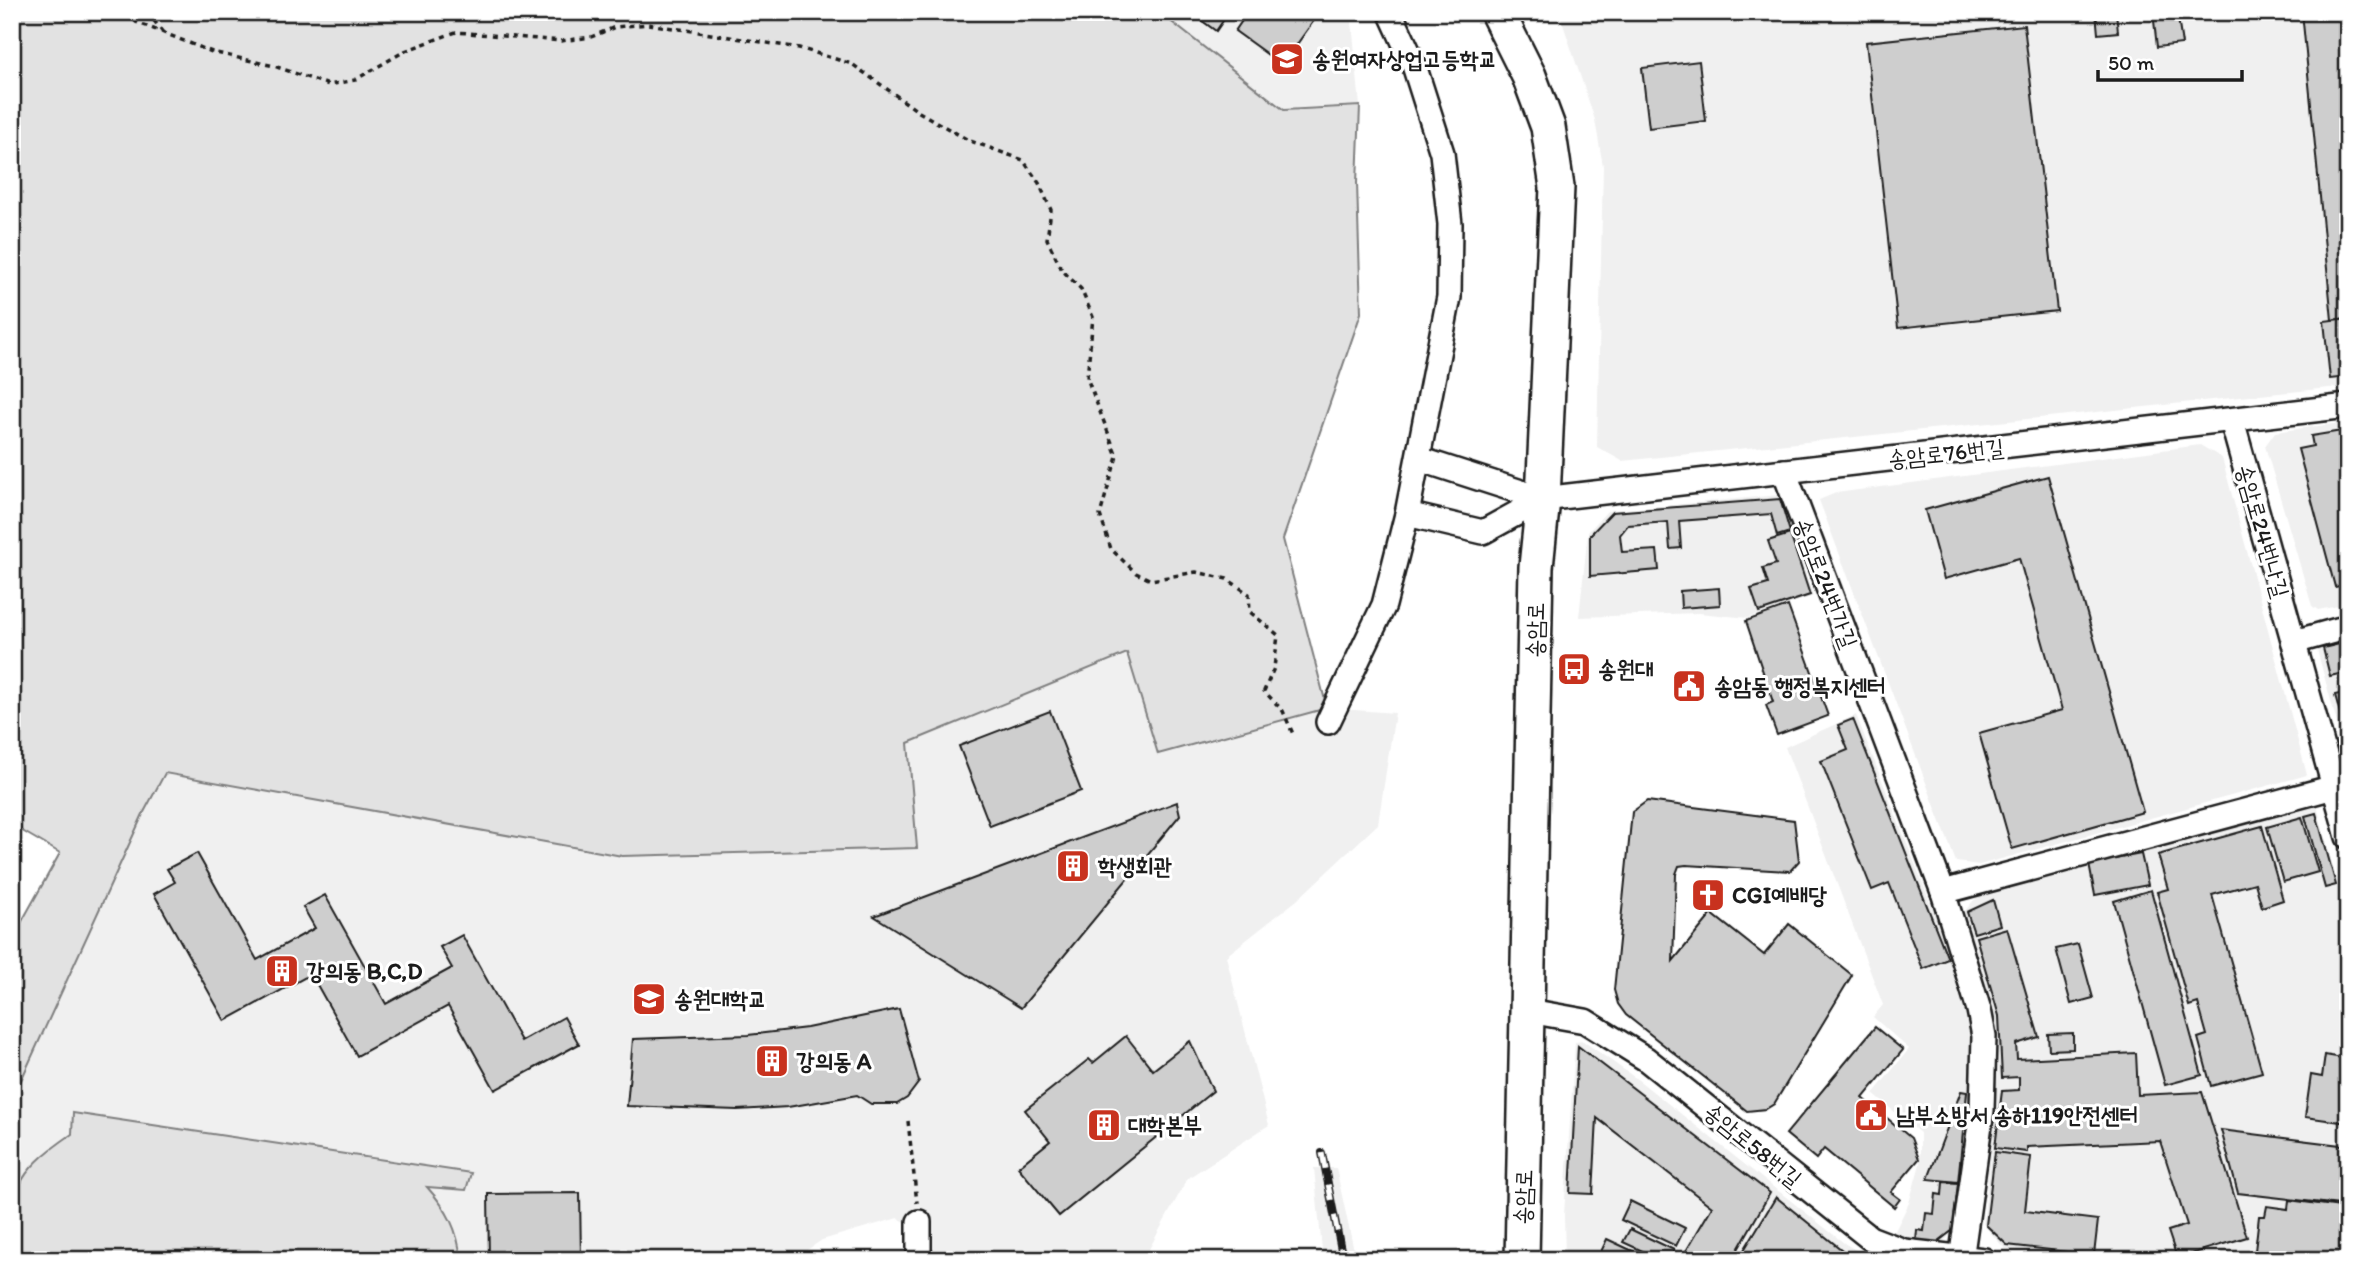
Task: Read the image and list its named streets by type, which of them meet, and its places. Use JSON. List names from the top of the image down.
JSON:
{
  "streets": {
    "main road": ["송암로"],
    "street": [
      "송암로76번길",
      "송암로24번나길",
      "송암로24번가길",
      "송암로58번길"
    ]
  },
  "crossings": [
    ["송암로76번길", "송암로24번나길"],
    ["송암로76번길", "송암로24번가길"],
    ["송암로76번길", "송암로"],
    ["송암로24번가길", "송암로58번길"],
    ["송암로", "송암로58번길"]
  ],
  "places": {
    "school or university": ["송원여자상업고등학교", "송원대학교"],
    "bus stop": ["송원대"],
    "public building": ["송암동 행정복지센터", "남부소방서 송하119안전센터"],
    "building": [
      "학생회관",
      "강의동 B,C,D",
      "강의동 A",
      "대학본부"
    ],
    "church": ["CGI예배당"]
  },
  "scale_bar": "50 m"
}
